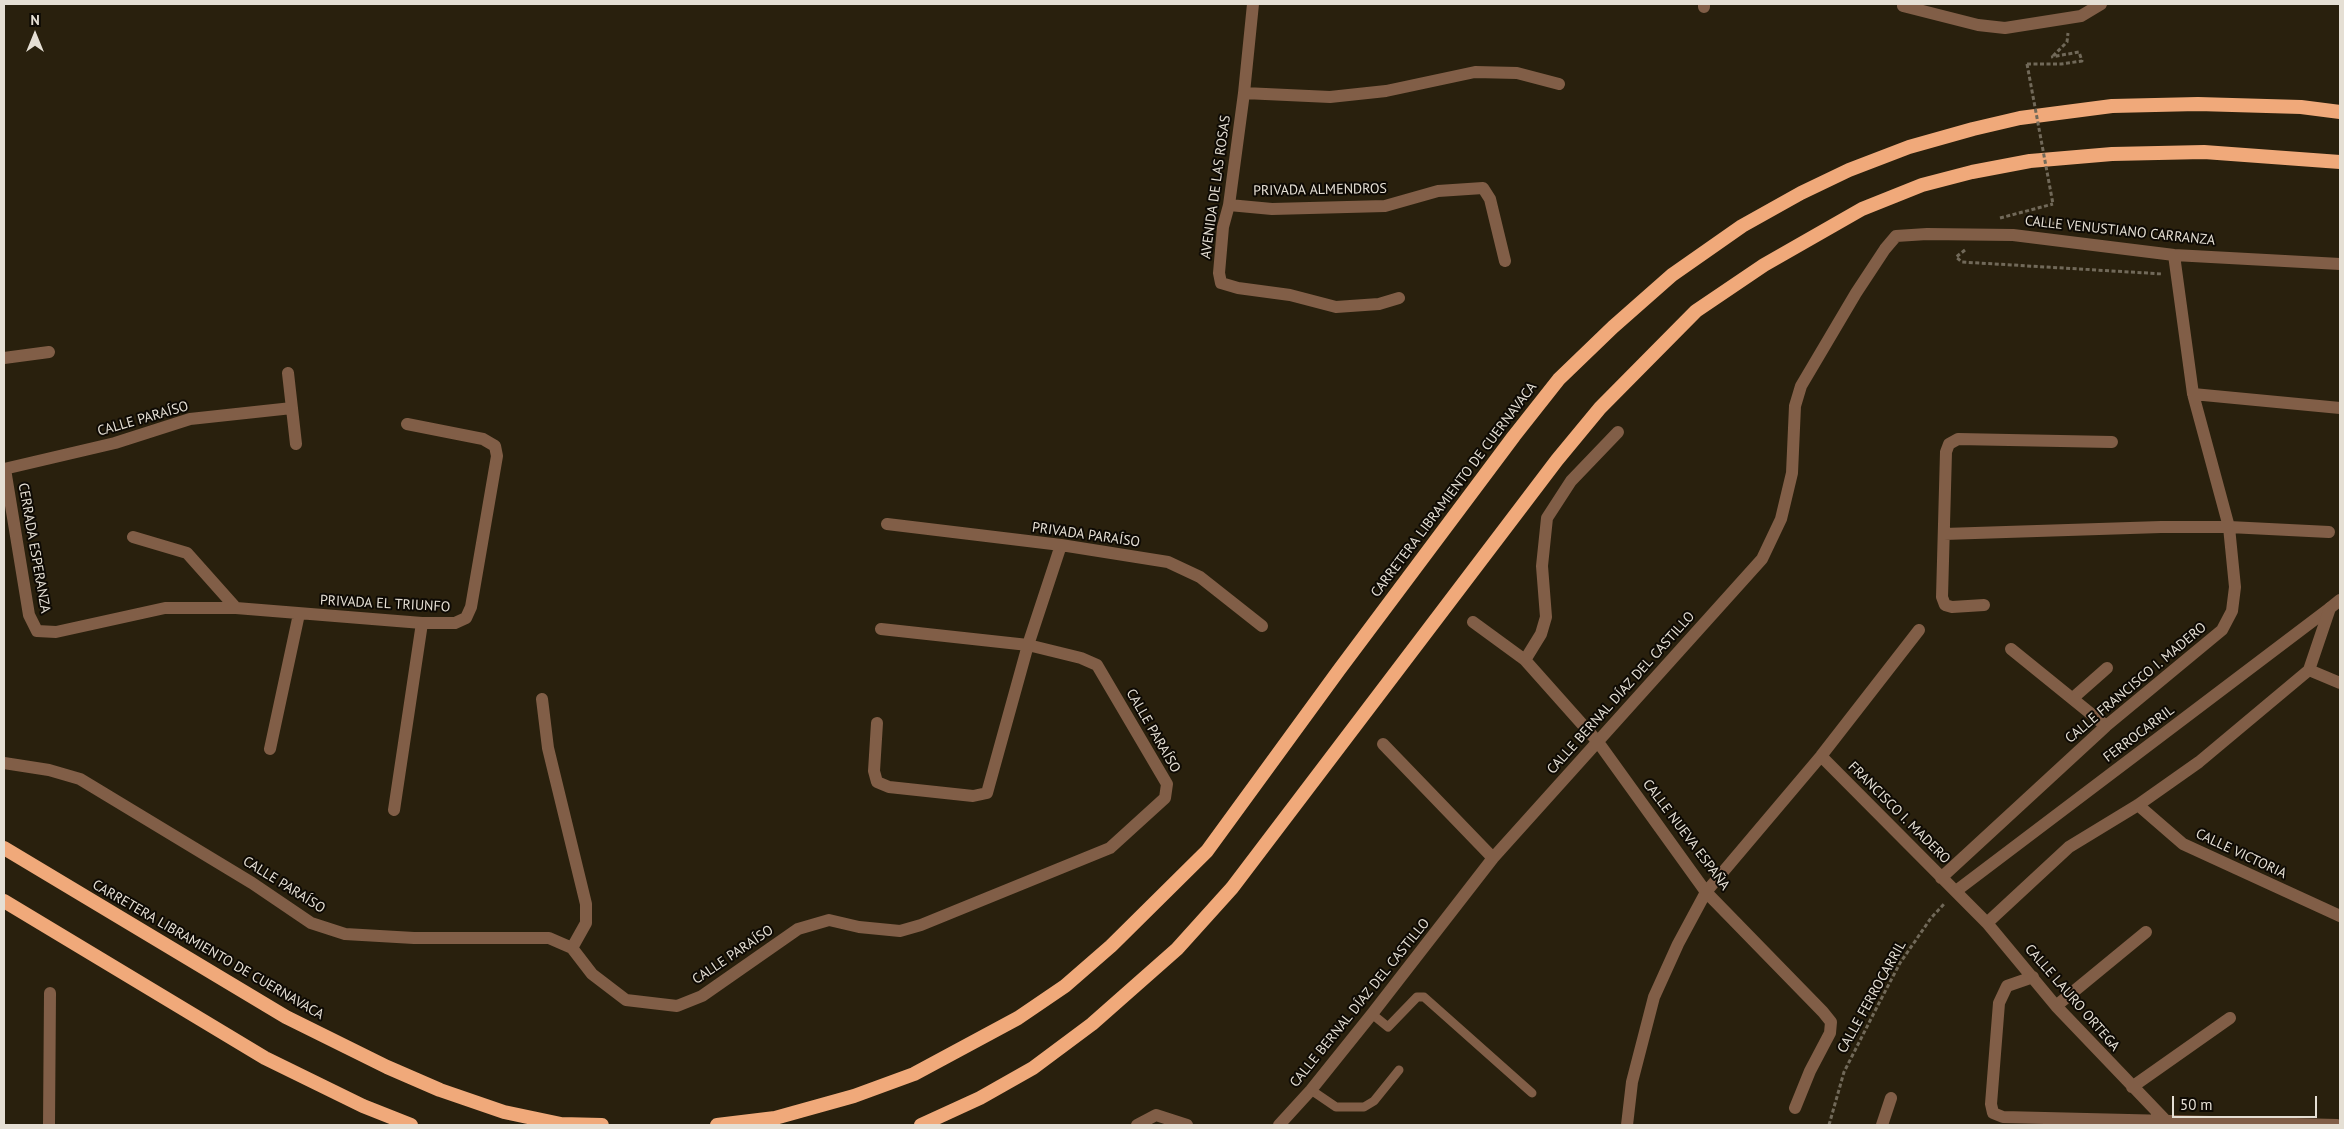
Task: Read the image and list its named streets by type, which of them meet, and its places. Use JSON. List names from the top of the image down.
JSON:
{
  "streets": {
    "highway": ["CARRETERA LIBRAMIENTO DE CUERNAVACA"],
    "street": [
      "AVENIDA DE LAS ROSAS",
      "PRIVADA ALMENDROS",
      "CALLE VENUSTIANO CARRANZA",
      "CALLE PARAÍSO",
      "PRIVADA PARAÍSO",
      "CERRADA ESPERANZA",
      "PRIVADA EL TRIUNFO",
      "CALLE FRANCISCO I. MADERO",
      "CALLE BERNAL DÍAZ DEL CASTILLO",
      "FERROCARRIL",
      "FRANCISCO I. MADERO",
      "CALLE NUEVA ESPAÑA",
      "CALLE VICTORIA",
      "CALLE LAURO ORTEGA"
    ],
    "path": ["CALLE FERROCARRIL"]
  },
  "crossings": [
    ["AVENIDA DE LAS ROSAS", "PRIVADA ALMENDROS"],
    ["CALLE VENUSTIANO CARRANZA", "CALLE FRANCISCO I. MADERO"],
    ["CALLE VENUSTIANO CARRANZA", "CALLE BERNAL DÍAZ DEL CASTILLO"],
    ["CALLE PARAÍSO", "CERRADA ESPERANZA"],
    ["CERRADA ESPERANZA", "PRIVADA EL TRIUNFO"],
    ["CALLE FRANCISCO I. MADERO", "FRANCISCO I. MADERO"],
    ["CALLE BERNAL DÍAZ DEL CASTILLO", "CALLE NUEVA ESPAÑA"],
    ["FERROCARRIL", "FRANCISCO I. MADERO"],
    ["FERROCARRIL", "CALLE FERROCARRIL"],
    ["FERROCARRIL", "CALLE LAURO ORTEGA"],
    ["FRANCISCO I. MADERO", "CALLE FERROCARRIL"],
    ["FRANCISCO I. MADERO", "CALLE LAURO ORTEGA"],
    ["CALLE FERROCARRIL", "CALLE LAURO ORTEGA"]
  ],
  "scale_bar": "50 m",
  "north": "top"
}
